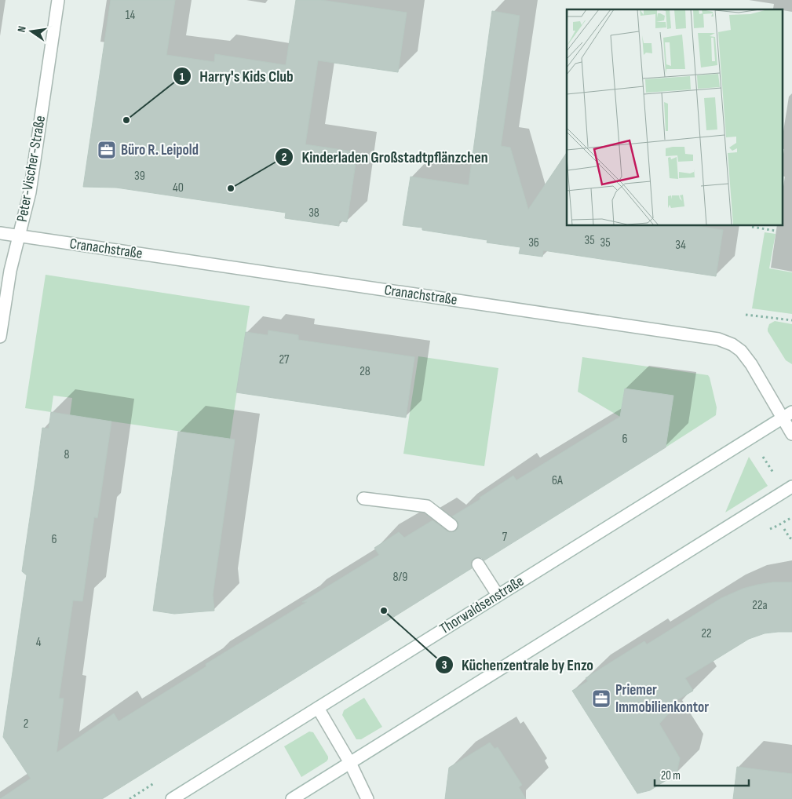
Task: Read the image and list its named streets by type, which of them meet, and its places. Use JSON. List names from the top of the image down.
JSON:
{
  "streets": {
    "street": ["Peter-Vischer-Straße", "Cranachstraße", "Thorwaldsenstraße"]
  },
  "crossings": [
    ["Peter-Vischer-Straße", "Cranachstraße"],
    ["Cranachstraße", "Thorwaldsenstraße"]
  ],
  "places": {
    "other": ["Harry's Kids Club", "Kinderladen Großstadtpflänzchen", "Küchenzentrale by Enzo"],
    "office": ["Büro R. Leipold", "Priemer Immobilienkontor"]
  },
  "house_numbers": [
    "14",
    "39",
    "40",
    "38",
    "35",
    "36",
    "35",
    "34",
    "27",
    "28",
    "6",
    "8",
    "6A",
    "7",
    "6",
    "8/9",
    "22a",
    "22",
    "4",
    "2"
  ],
  "scale_bar": "20 m",
  "north": "left"
}
